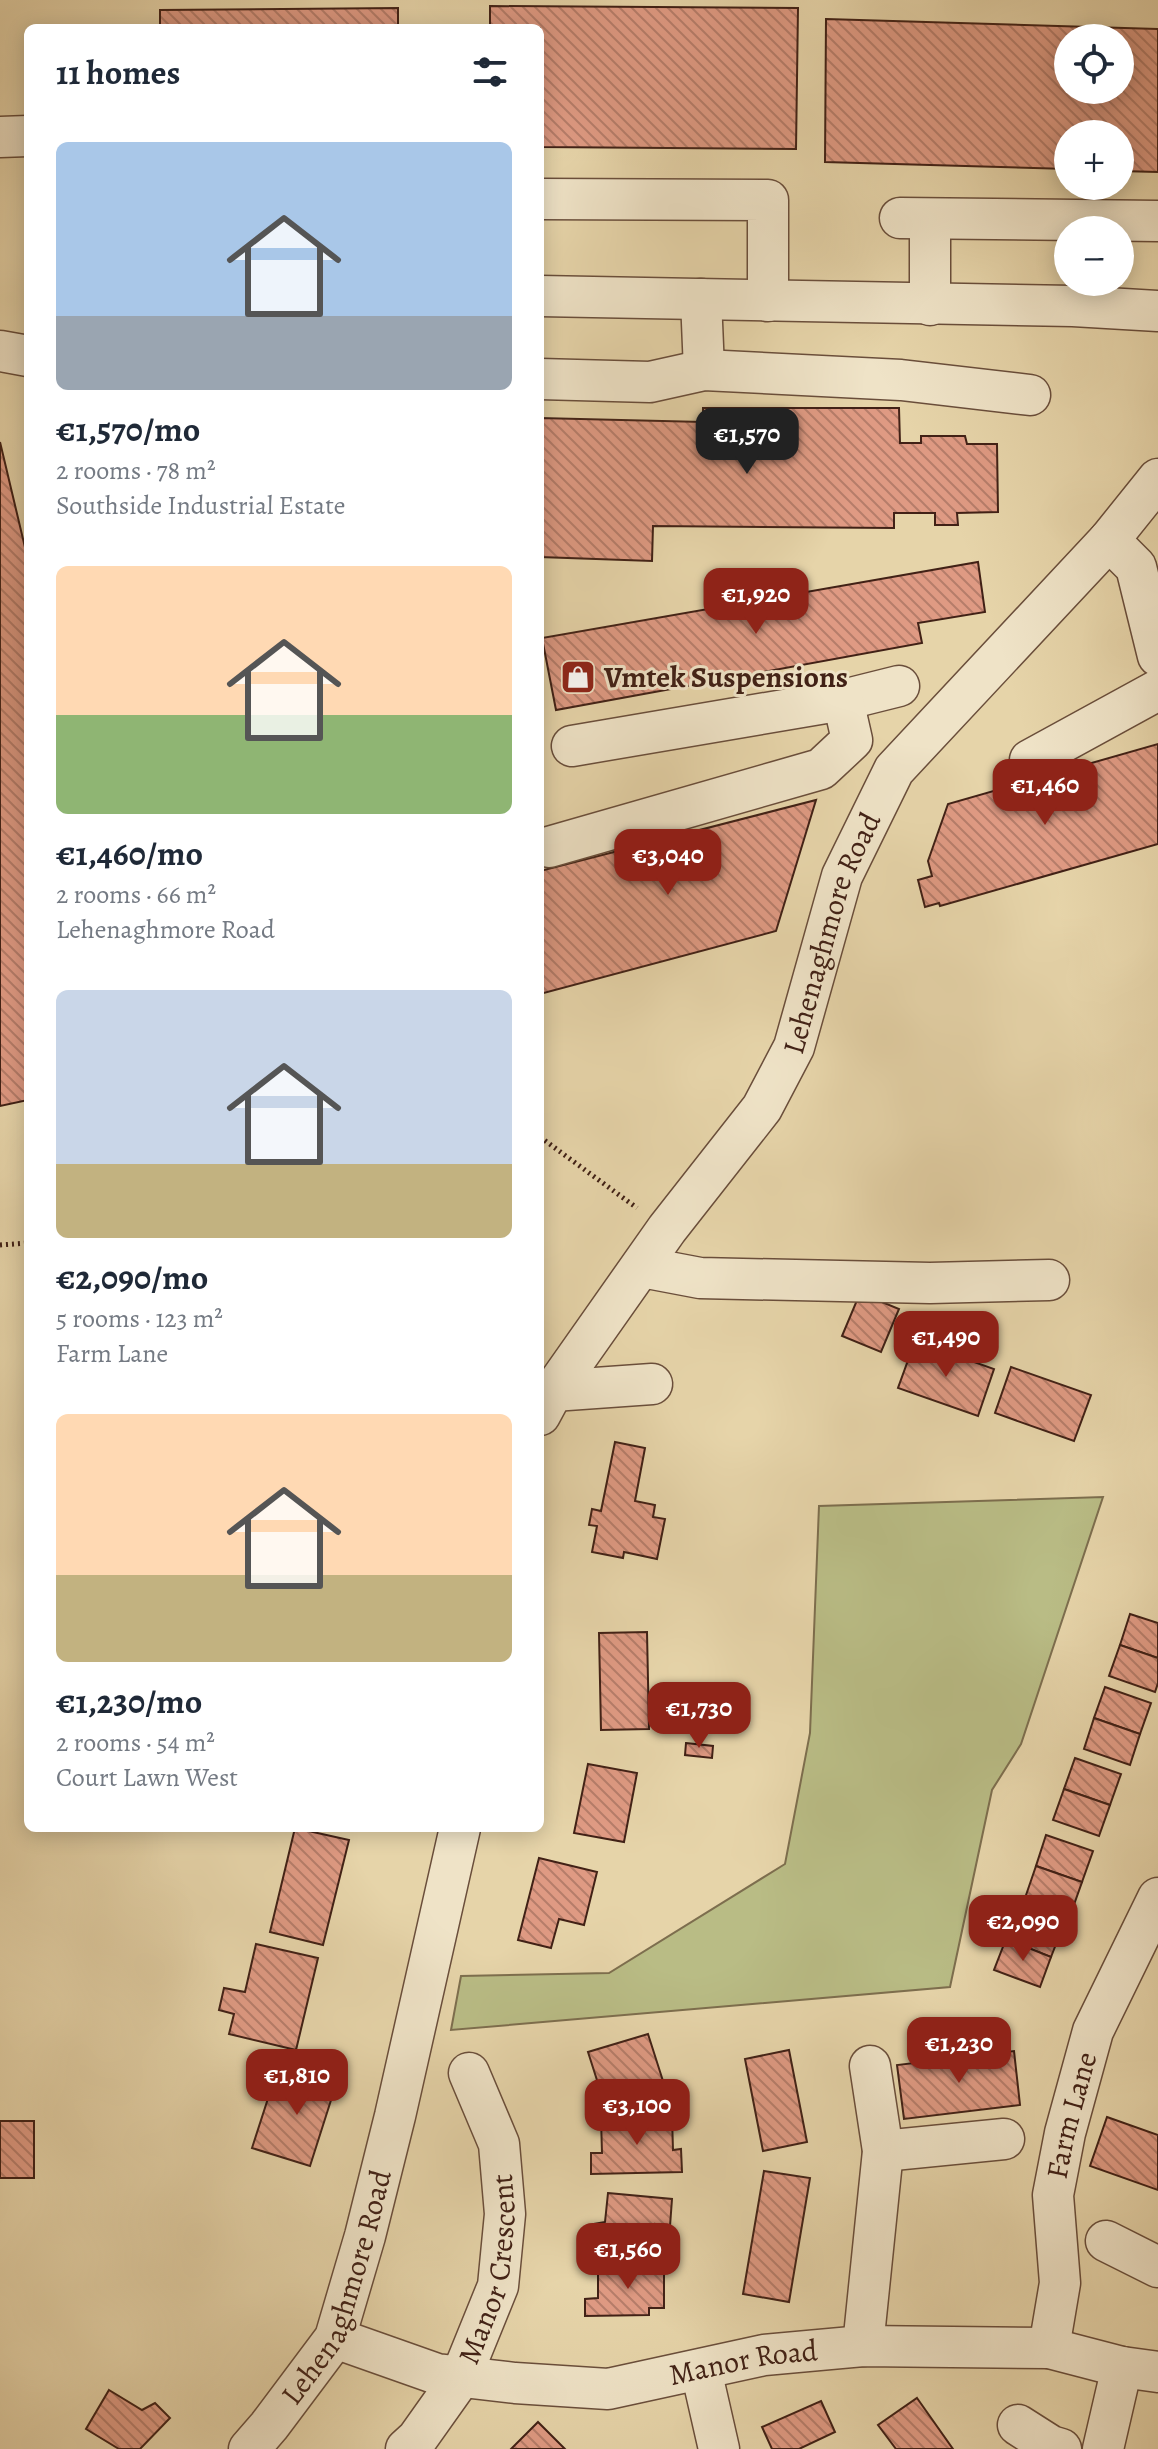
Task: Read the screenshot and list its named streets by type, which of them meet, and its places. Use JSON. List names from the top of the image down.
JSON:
{
  "streets": {
    "street": [
      "Lehenaghmore Road",
      "Farm Lane",
      "Manor Crescent",
      "Manor Road"
    ]
  },
  "crossings": [
    ["Lehenaghmore Road", "Manor Road"],
    ["Farm Lane", "Manor Road"],
    ["Manor Crescent", "Manor Road"]
  ],
  "places": {
    "shop": ["Vmtek Suspensions"]
  },
  "page": {
    "map_buttons": ["+", "−"],
    "heading": "11 homes",
    "list": [
      {
        "name": "€1,570/mo",
        "note": "2 rooms · 78 m² · Southside Industrial Estate"
      },
      {
        "name": "€1,460/mo",
        "note": "2 rooms · 66 m² · Lehenaghmore Road"
      },
      {
        "name": "€2,090/mo",
        "note": "5 rooms · 123 m² · Farm Lane"
      },
      {
        "name": "€1,230/mo",
        "note": "2 rooms · 54 m² · Court Lawn West"
      }
    ],
    "price": [
      "€1,570",
      "€1,920",
      "€1,460",
      "€3,040",
      "€1,490",
      "€1,730",
      "€2,090",
      "€1,230",
      "€1,810",
      "€3,100",
      "€1,560"
    ]
  }
}
